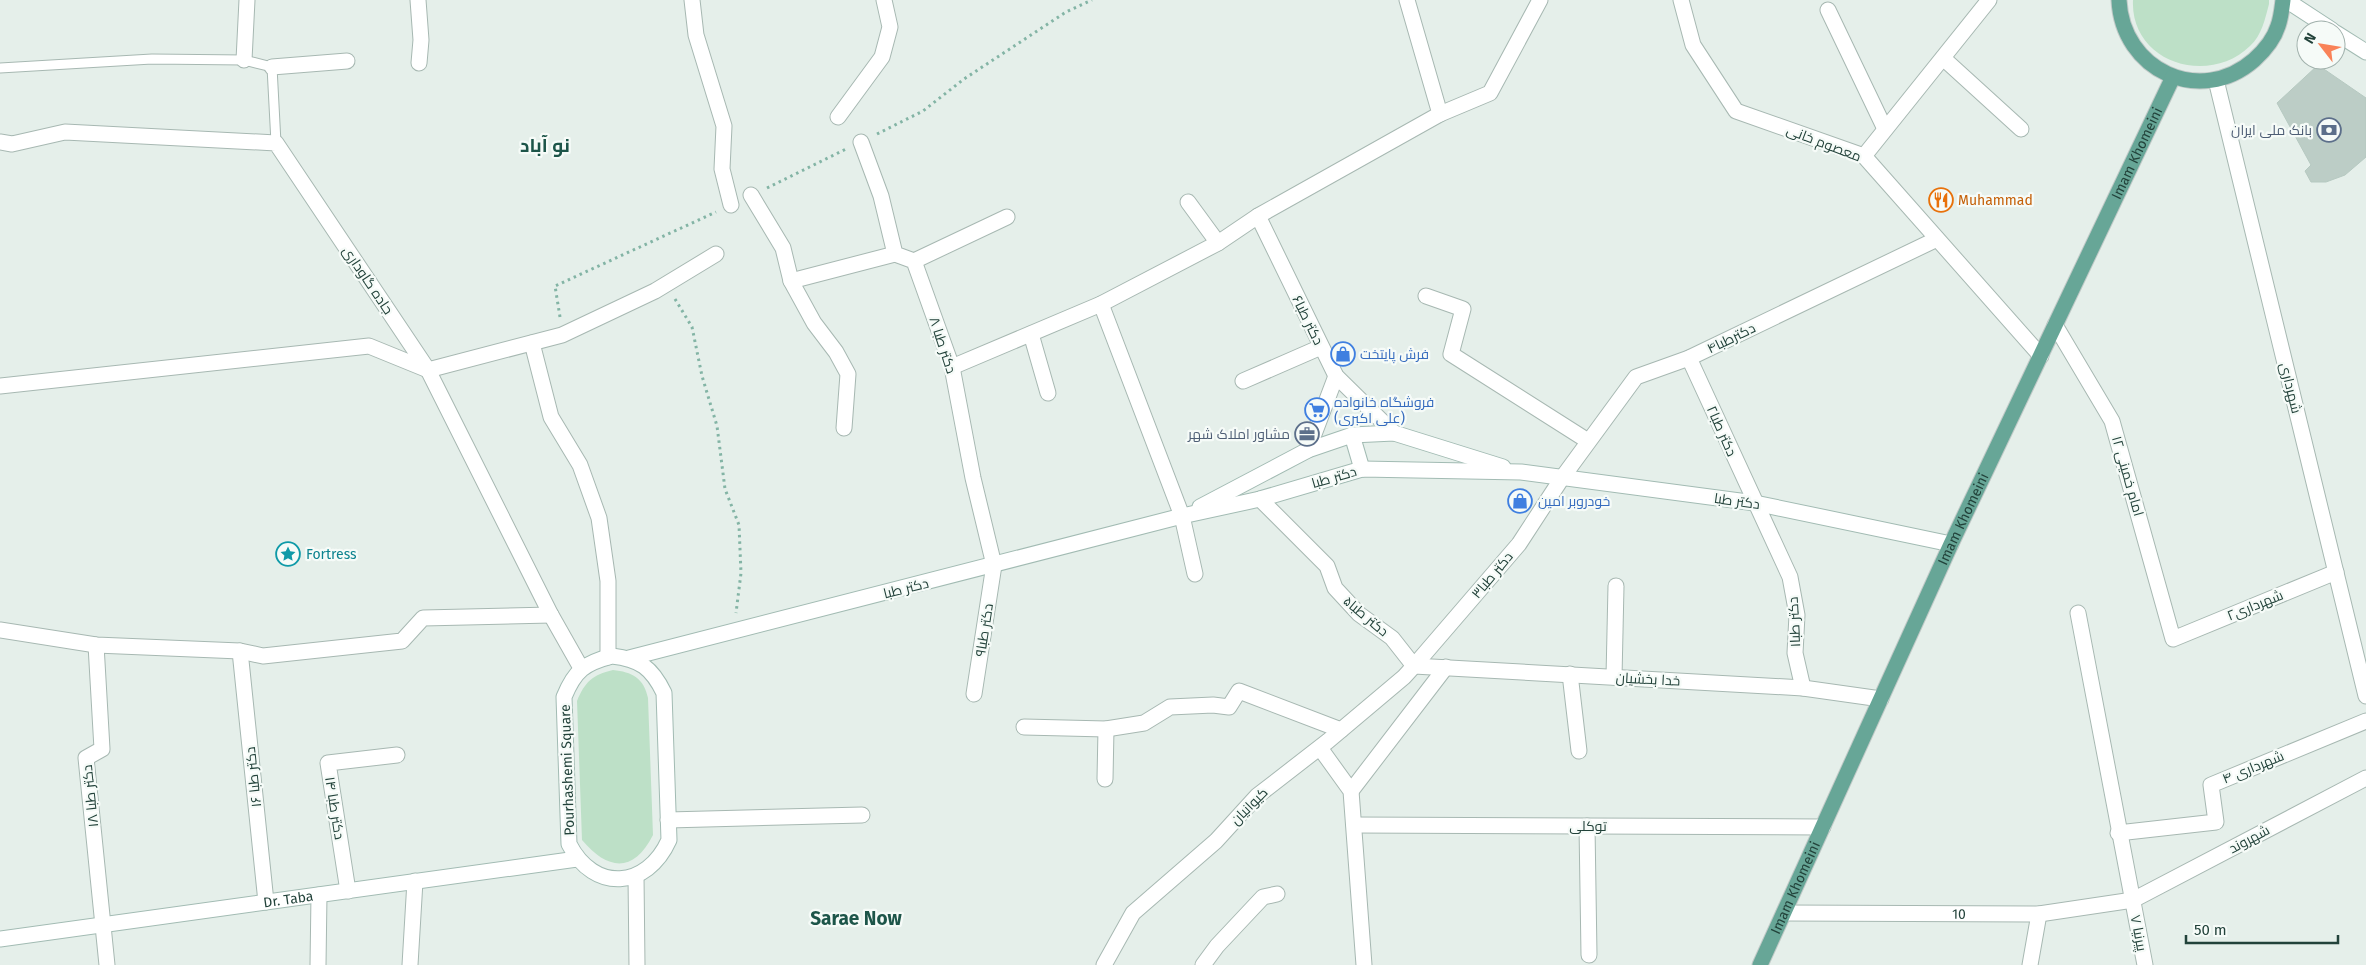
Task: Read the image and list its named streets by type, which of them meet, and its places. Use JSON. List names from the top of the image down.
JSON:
{
  "streets": {
    "main road": ["Imam Khomeini"],
    "street": [
      "معصوم خانی",
      "جاده گاوداری",
      "دکتر طبا۶",
      "دکترطبا۴",
      "دکتر طبا ۸",
      "شهرداری",
      "دکتر طبا۲",
      "امام خمینی ۱۲",
      "دکتر طبا",
      "دکتر طبا۳",
      "شهرداری۲",
      "دکتر طبا۵",
      "دکتر طبا۱",
      "دکتر طبا۹",
      "خدا بخشیان",
      "شهرداری ۴",
      "Pourhashemi Square",
      "دکتر طبا ۱۶",
      "دکتر طبا ۱۸",
      "کیوانیان",
      "دکتر طبا ۱۴",
      "توکلی",
      "شهروند",
      "Dr. Taba",
      "10",
      "پیرنیا ۷"
    ]
  },
  "crossings": [
    ["معصوم خانی", "Imam Khomeini"],
    ["معصوم خانی", "دکترطبا۴"],
    ["Imam Khomeini", "امام خمینی ۱۲"],
    ["Imam Khomeini", "دکتر طبا"],
    ["Imam Khomeini", "خدا بخشیان"],
    ["Imam Khomeini", "توکلی"],
    ["Imam Khomeini", "10"],
    ["جاده گاوداری", "Pourhashemi Square"],
    ["دکتر طبا۶", "دکتر طبا"],
    ["دکترطبا۴", "دکتر طبا۲"],
    ["دکترطبا۴", "دکتر طبا"],
    ["دکترطبا۴", "دکتر طبا۳"],
    ["دکتر طبا ۸", "دکتر طبا"],
    ["دکتر طبا ۸", "دکتر طبا۹"],
    ["شهرداری", "شهرداری۲"],
    ["دکتر طبا۲", "دکتر طبا"],
    ["دکتر طبا۲", "دکتر طبا۱"],
    ["امام خمینی ۱۲", "شهرداری۲"],
    ["دکتر طبا", "دکتر طبا۳"],
    ["دکتر طبا", "دکتر طبا۵"],
    ["دکتر طبا", "دکتر طبا۱"],
    ["دکتر طبا", "دکتر طبا۹"],
    ["دکتر طبا۳", "دکتر طبا۵"],
    ["دکتر طبا۳", "خدا بخشیان"],
    ["دکتر طبا۳", "کیوانیان"],
    ["دکتر طبا۵", "خدا بخشیان"],
    ["دکتر طبا۵", "کیوانیان"],
    ["دکتر طبا۱", "خدا بخشیان"],
    ["خدا بخشیان", "کیوانیان"],
    ["شهرداری ۴", "پیرنیا ۷"],
    ["Pourhashemi Square", "Dr. Taba"],
    ["دکتر طبا ۱۶", "Dr. Taba"],
    ["دکتر طبا ۱۸", "Dr. Taba"],
    ["دکتر طبا ۱۴", "Dr. Taba"],
    ["شهروند", "10"],
    ["شهروند", "پیرنیا ۷"],
    ["10", "پیرنیا ۷"]
  ],
  "districts": ["نو آباد", "Sarae Now"],
  "places": {
    "bank": ["بانک ملی ایران"],
    "restaurant": ["Muhammad"],
    "shop": ["فرش پایتخت", "خودروبر امین"],
    "supermarket": ["فروشگاه خانواده (علی اکبری)"],
    "office": ["مشاور املاک شهر"],
    "place": ["Fortress"]
  },
  "scale_bar": "50 m",
  "north": "top left"
}
